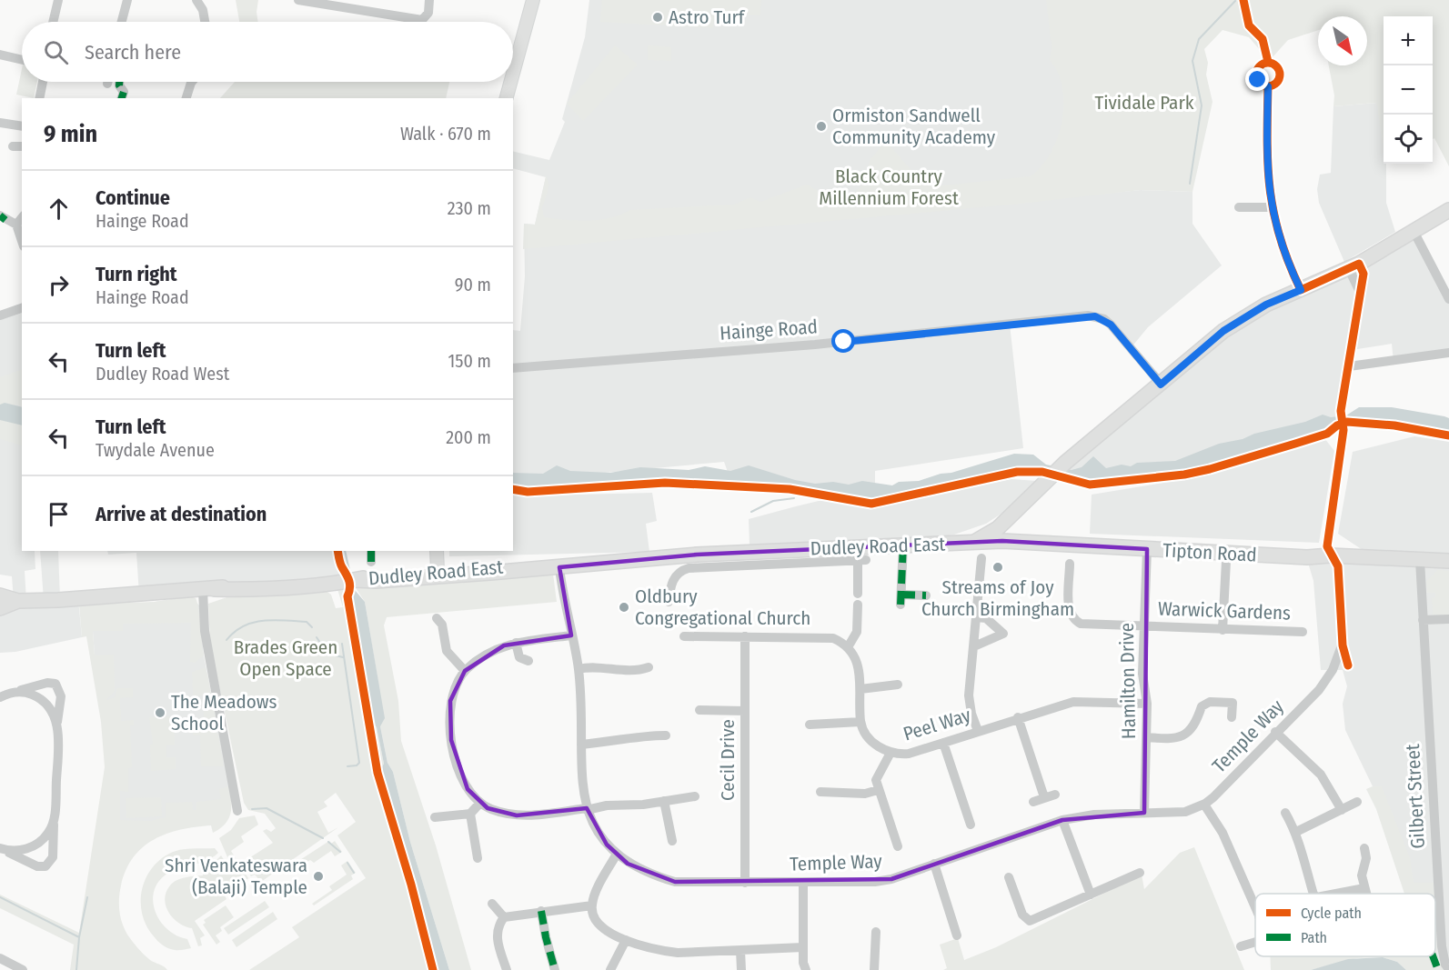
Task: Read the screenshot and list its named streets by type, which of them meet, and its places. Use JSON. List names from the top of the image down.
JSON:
{
  "streets": {
    "main road": ["Dudley Road East", "Tipton Road"],
    "street": [
      "Hainge Road",
      "Warwick Gardens",
      "Hamilton Drive",
      "Peel Way",
      "Temple Way",
      "Cecil Drive",
      "Gilbert Street"
    ]
  },
  "crossings": [
    ["Dudley Road East", "Tipton Road"],
    ["Dudley Road East", "Temple Way"],
    ["Tipton Road", "Hamilton Drive"],
    ["Tipton Road", "Temple Way"],
    ["Tipton Road", "Gilbert Street"],
    ["Warwick Gardens", "Hamilton Drive"],
    ["Hamilton Drive", "Peel Way"],
    ["Hamilton Drive", "Temple Way"],
    ["Temple Way", "Cecil Drive"]
  ],
  "parks": ["Tividale Park", "Black Country Millennium Forest", "Brades Green Open Space"],
  "places": [
    "Astro Turf",
    "Ormiston Sandwell Community Academy",
    "Streams of Joy Church Birmingham",
    "Oldbury Congregational Church",
    "The Meadows School",
    "Shri Venkateswara (Balaji) Temple"
  ],
  "legend": ["Cycle path", "Path"],
  "north": "bottom right",
  "page": {
    "map_buttons": ["+", "−"],
    "search": "Search here",
    "heading": ["9 min", "Walk · 670 m"],
    "list": [
      ["Continue", "Hainge Road", "230 m"],
      ["Turn right", "Hainge Road", "90 m"],
      ["Turn left", "Dudley Road West", "150 m"],
      ["Turn left", "Twydale Avenue", "200 m"],
      "Arrive at destination"
    ]
  }
}
